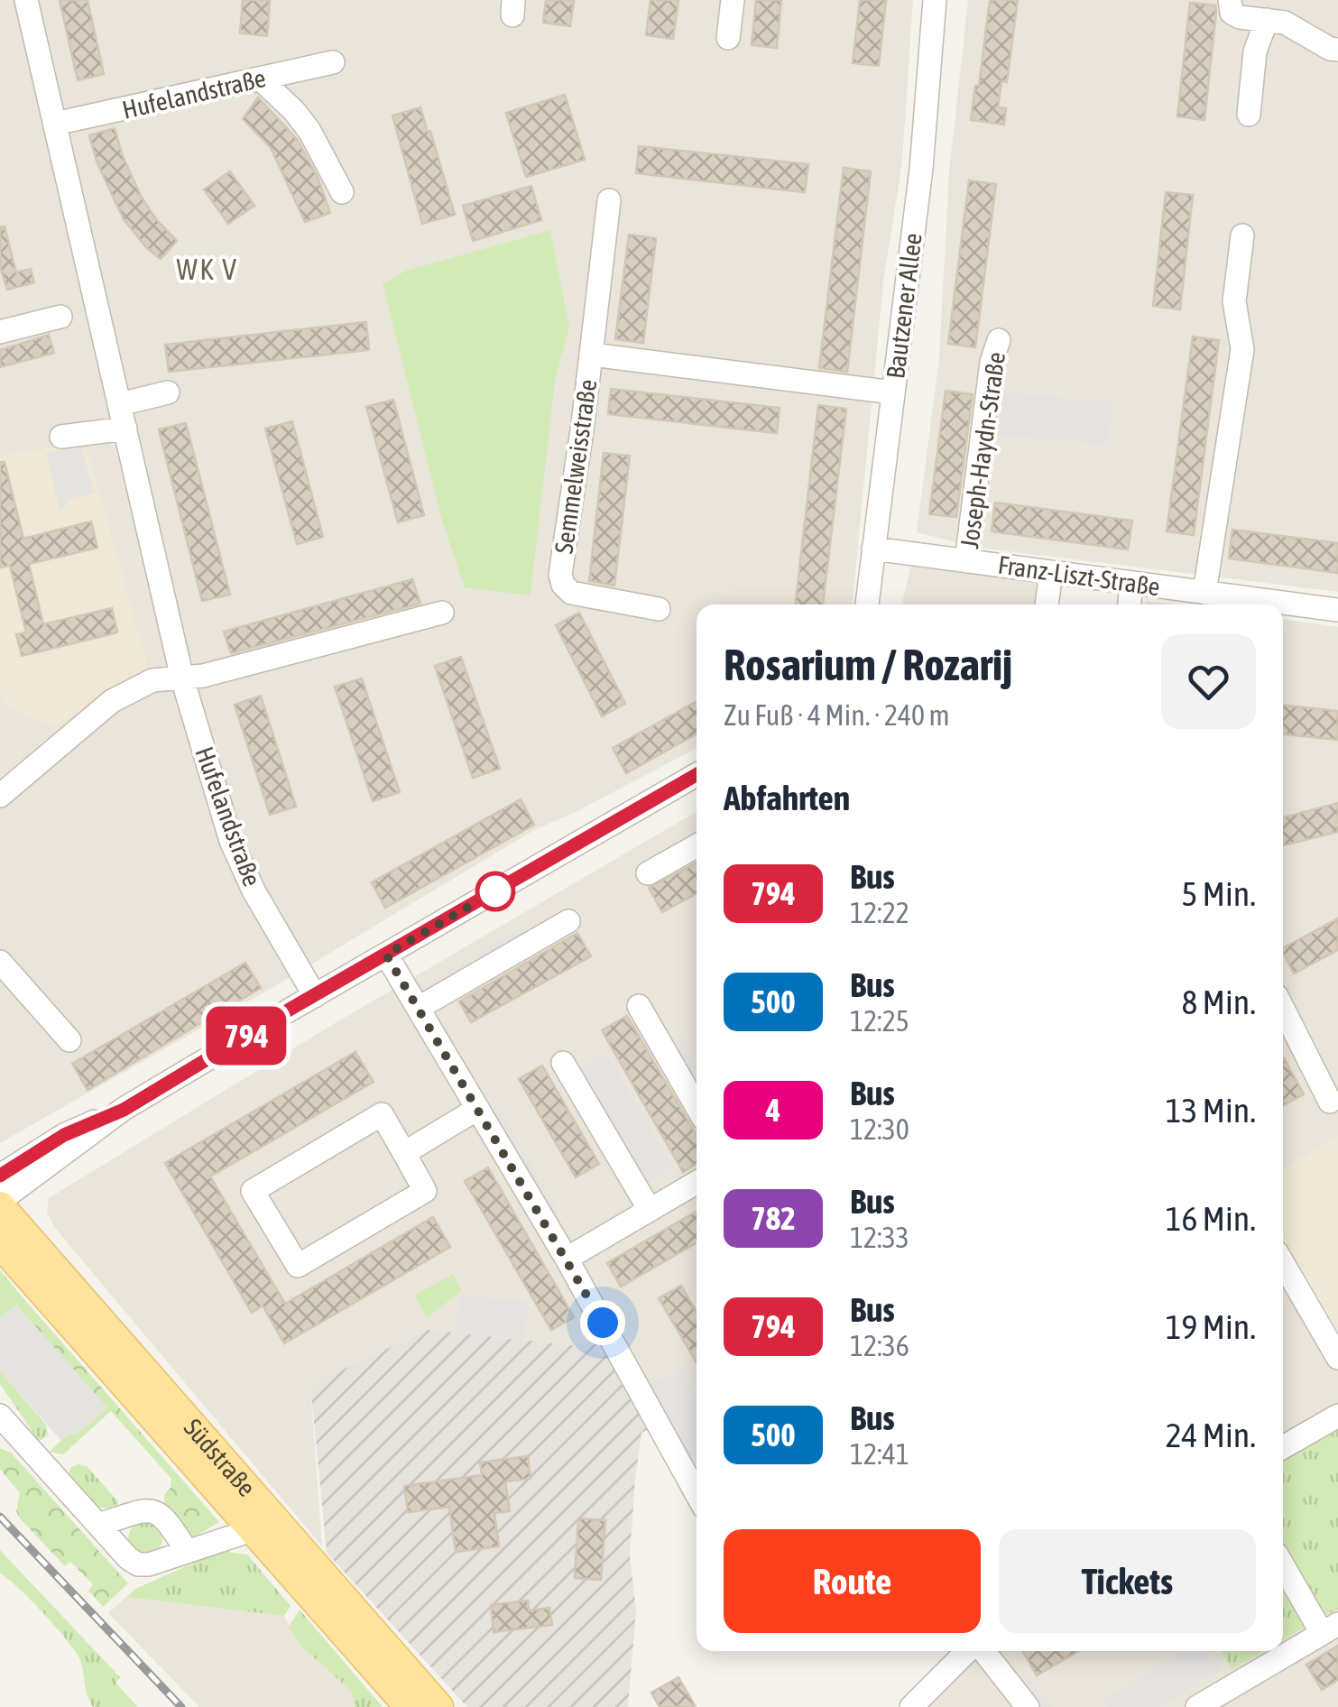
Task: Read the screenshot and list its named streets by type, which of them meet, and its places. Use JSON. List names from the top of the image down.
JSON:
{
  "streets": {
    "main road": ["Südstraße"],
    "street": [
      "Hufelandstraße",
      "Bautzener Allee",
      "Joseph-Haydn-Straße",
      "Semmelweisstraße",
      "Franz-Liszt-Straße"
    ]
  },
  "crossings": [
    ["Bautzener Allee", "Semmelweisstraße"],
    ["Bautzener Allee", "Franz-Liszt-Straße"],
    ["Joseph-Haydn-Straße", "Franz-Liszt-Straße"]
  ],
  "districts": ["WK V"],
  "lines": ["bus line 794"],
  "page": {
    "on_map": "794",
    "heading": [
      ["Rosarium / Rozarij", "Zu Fuß · 4 Min. · 240 m"],
      "Abfahrten"
    ],
    "list": [
      {
        "mark": "794",
        "name": "Bus",
        "note": "12:22",
        "value": "5 Min."
      },
      {
        "mark": "500",
        "name": "Bus",
        "note": "12:25",
        "value": "8 Min."
      },
      {
        "mark": "4",
        "name": "Bus",
        "note": "12:30",
        "value": "13 Min."
      },
      {
        "mark": "782",
        "name": "Bus",
        "note": "12:33",
        "value": "16 Min."
      },
      {
        "mark": "794",
        "name": "Bus",
        "note": "12:36",
        "value": "19 Min."
      },
      {
        "mark": "500",
        "name": "Bus",
        "note": "12:41",
        "value": "24 Min."
      }
    ],
    "buttons": ["Route", "Tickets"]
  }
}
